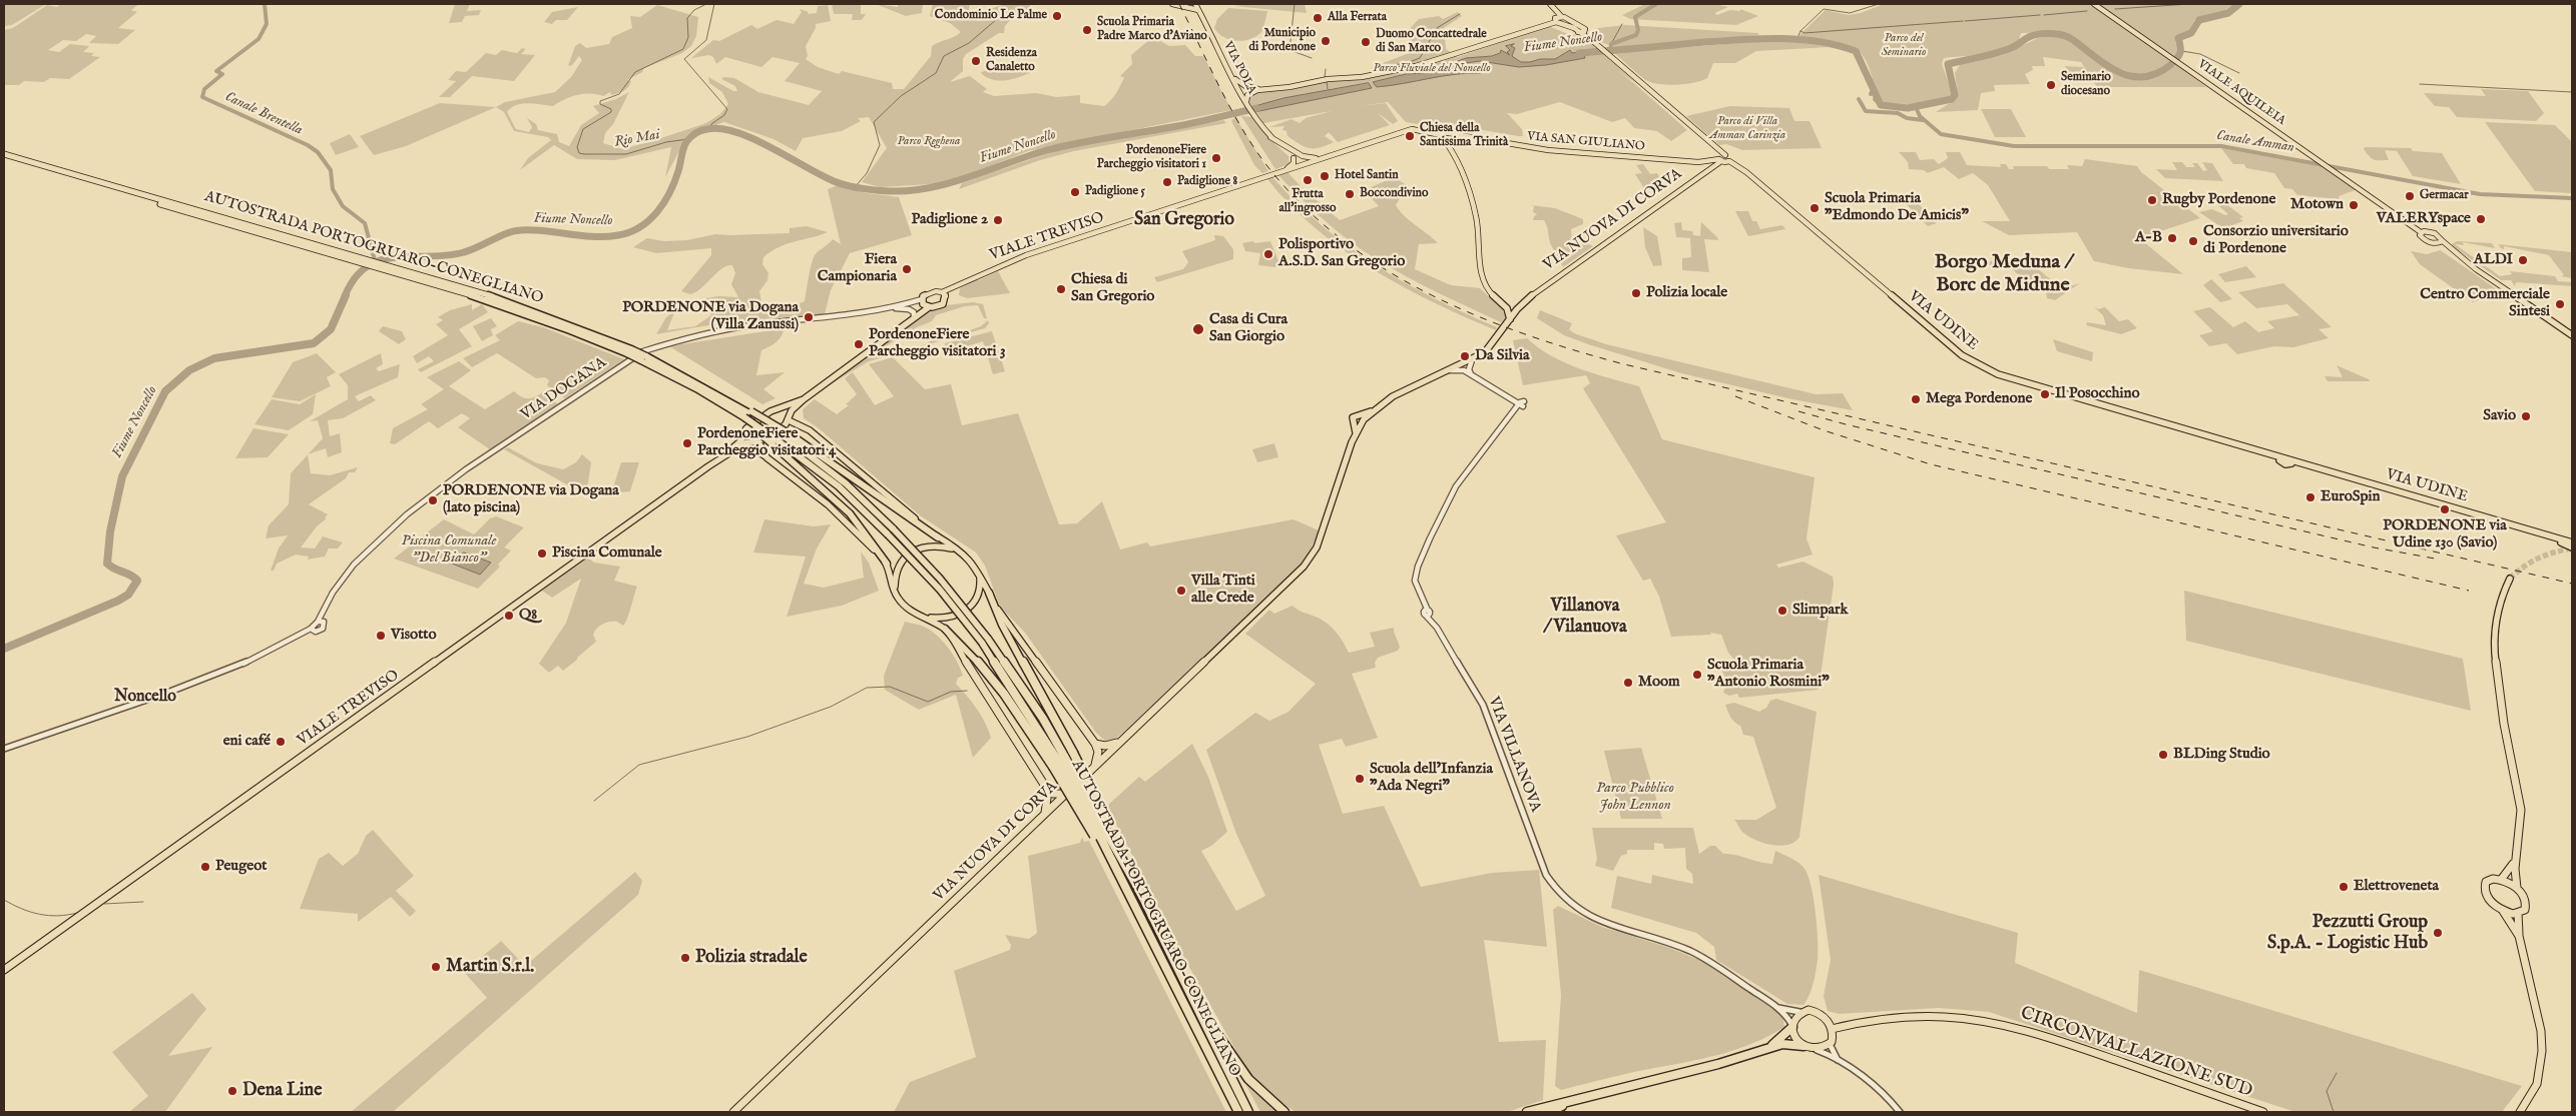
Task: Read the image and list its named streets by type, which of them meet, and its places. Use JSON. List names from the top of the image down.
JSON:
{
  "streets": {
    "highway": ["AUTOSTRADA PORTOGRUARO-CONEGLIANO"],
    "main road": [
      "VIA POLA",
      "VIALE AQUILEIA",
      "VIA SAN GIULIANO",
      "VIA NUOVA DI CORVA",
      "VIALE TREVISO",
      "VIA UDINE",
      "CIRCONVALLAZIONE SUD"
    ],
    "street": ["VIA DOGANA", "VIA VILLANOVA"]
  },
  "crossings": [
    ["VIA POLA", "VIA SAN GIULIANO"],
    ["VIA POLA", "VIALE TREVISO"],
    ["VIA SAN GIULIANO", "VIA NUOVA DI CORVA"],
    ["VIA SAN GIULIANO", "VIA UDINE"],
    ["VIA NUOVA DI CORVA", "VIA UDINE"],
    ["VIALE TREVISO", "VIA DOGANA"]
  ],
  "districts": [
    "San Gregorio",
    "Borgo Meduna / Borc de Midune",
    "Villanova / Vilanuova",
    "Noncello"
  ],
  "water": [
    "Fiume Noncello",
    "Canale Brentella",
    "Rio Mai",
    "Canale Amman"
  ],
  "parks": [
    "Parco del Seminario",
    "Parco Fluviale del Noncello",
    "Parco di Villa Amman Carinzia",
    "Parco Reghena",
    "Piscina Comunale \"Del Bianco\"",
    "Parco Pubblico John Lennon"
  ],
  "places": [
    "Condominio Le Palme",
    "Alla Ferrata",
    "Scuola Primaria Padre Marco d'Aviano",
    "Municipio di Pordenone",
    "Duomo Concattedrale di San Marco",
    "Residenza Canaletto",
    "Seminario diocesano",
    "Chiesa della Santissima Trinità",
    "PordenoneFiere Parcheggio visitatori 1",
    "Hotel Santin",
    "Frutta all'ingrosso",
    "Padiglione 8",
    "Padiglione 5",
    "Boccondivino",
    "Germacar",
    "Rugby Pordenone",
    "Motown",
    "Scuola Primaria \"Edmondo De Amicis\"",
    "VALERYspace",
    "Padiglione 2",
    "A-B",
    "Consorzio universitario di Pordenone",
    "Polisportivo A.S.D. San Gregorio",
    "ALDI",
    "Fiera Campionaria",
    "Chiesa di San Gregorio",
    "Polizia locale",
    "Centro Commerciale Sintesi",
    "PORDENONE via Dogana (Villa Zanussi)",
    "Casa di Cura San Giorgio",
    "PordenoneFiere Parcheggio visitatori 3",
    "Da Silvia",
    "Il Posocchino",
    "Mega Pordenone",
    "Savio",
    "PordenoneFiere Parcheggio visitatori 4",
    "EuroSpin",
    "PORDENONE via Dogana (lato piscina)",
    "PORDENONE via Udine 130 (Savio)",
    "Piscina Comunale",
    "Villa Tinti alle Crede",
    "Slimpark",
    "Q8",
    "Visotto",
    "Scuola Primaria \"Antonio Rosmini\"",
    "Moom",
    "eni café",
    "BLDing Studio",
    "Scuola dell’Infanzia \"Ada Negri\"",
    "Peugeot",
    "Elettroveneta",
    "Pezzutti Group S.p.A. - Logistic Hub",
    "Polizia stradale",
    "Martin S.r.l.",
    "Dena Line"
  ]
}
